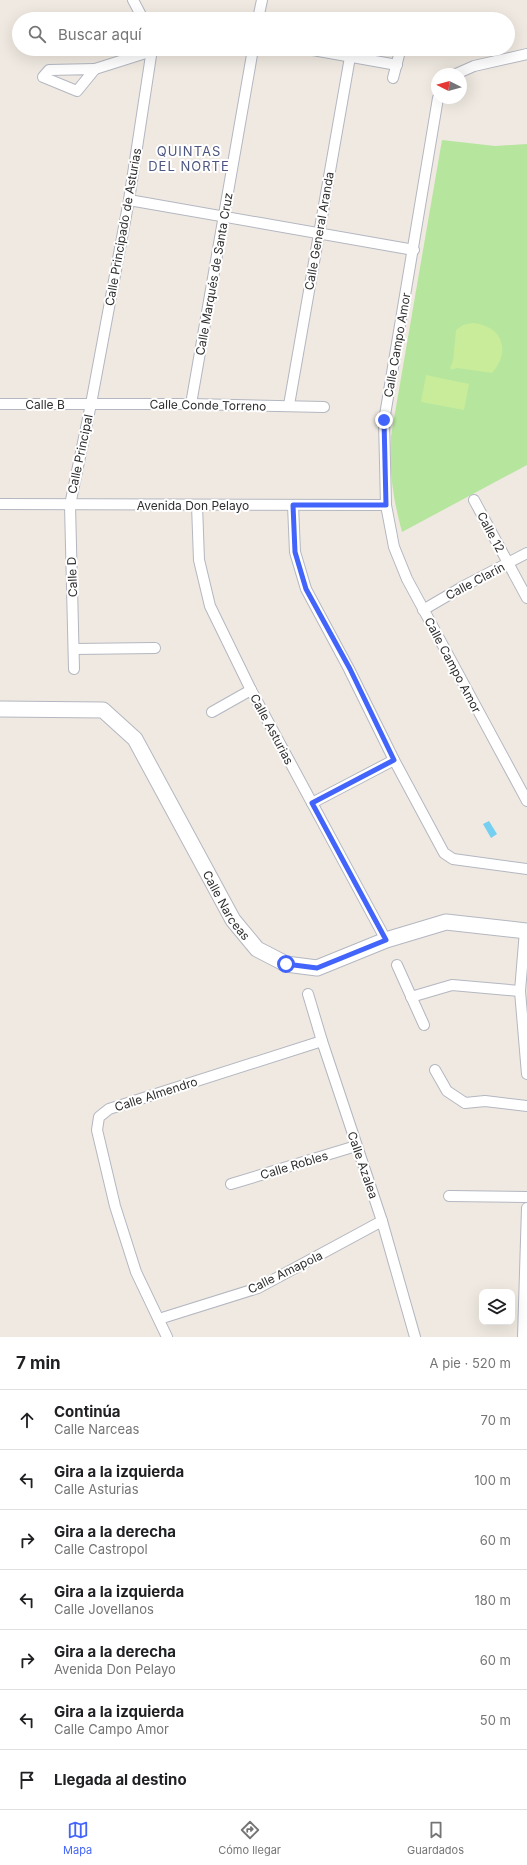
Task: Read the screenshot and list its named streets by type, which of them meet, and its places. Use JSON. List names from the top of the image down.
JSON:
{
  "streets": {
    "street": [
      "Calle Principado de Asturias",
      "Calle General Aranda",
      "Calle Marqués de Santa Cruz",
      "Calle Campo Amor",
      "Calle B",
      "Calle Conde Torreno",
      "Calle Principal",
      "Avenida Don Pelayo",
      "Calle 12",
      "Calle D",
      "Calle Clarín",
      "Calle Asturias",
      "Calle Narceas",
      "Calle Almendro",
      "Calle Robles",
      "Calle Azalea",
      "Calle Amapola"
    ]
  },
  "crossings": [
    ["Calle Principado de Asturias", "Calle B"],
    ["Calle Principado de Asturias", "Calle Conde Torreno"],
    ["Calle Principado de Asturias", "Calle Principal"],
    ["Calle General Aranda", "Calle Conde Torreno"],
    ["Calle Marqués de Santa Cruz", "Calle Conde Torreno"],
    ["Calle Campo Amor", "Avenida Don Pelayo"],
    ["Calle Campo Amor", "Calle Clarín"],
    ["Calle B", "Calle Conde Torreno"],
    ["Calle B", "Calle Principal"],
    ["Calle Conde Torreno", "Calle Principal"],
    ["Calle Principal", "Avenida Don Pelayo"],
    ["Calle Principal", "Calle D"],
    ["Avenida Don Pelayo", "Calle D"],
    ["Avenida Don Pelayo", "Calle Asturias"],
    ["Calle 12", "Calle Clarín"],
    ["Calle Asturias", "Calle Narceas"],
    ["Calle Almendro", "Calle Azalea"],
    ["Calle Almendro", "Calle Amapola"],
    ["Calle Robles", "Calle Azalea"],
    ["Calle Azalea", "Calle Amapola"]
  ],
  "districts": ["QUINTAS DEL NORTE"],
  "north": "left",
  "page": {
    "search": "Buscar aquí",
    "heading": ["7 min", "A pie · 520 m"],
    "list": [
      ["Continúa", "Calle Narceas", "70 m"],
      ["Gira a la izquierda", "Calle Asturias", "100 m"],
      ["Gira a la derecha", "Calle Castropol", "60 m"],
      ["Gira a la izquierda", "Calle Jovellanos", "180 m"],
      ["Gira a la derecha", "Avenida Don Pelayo", "60 m"],
      ["Gira a la izquierda", "Calle Campo Amor", "50 m"],
      "Llegada al destino"
    ],
    "nav": ["Mapa", "Cómo llegar", "Guardados"]
  }
}
